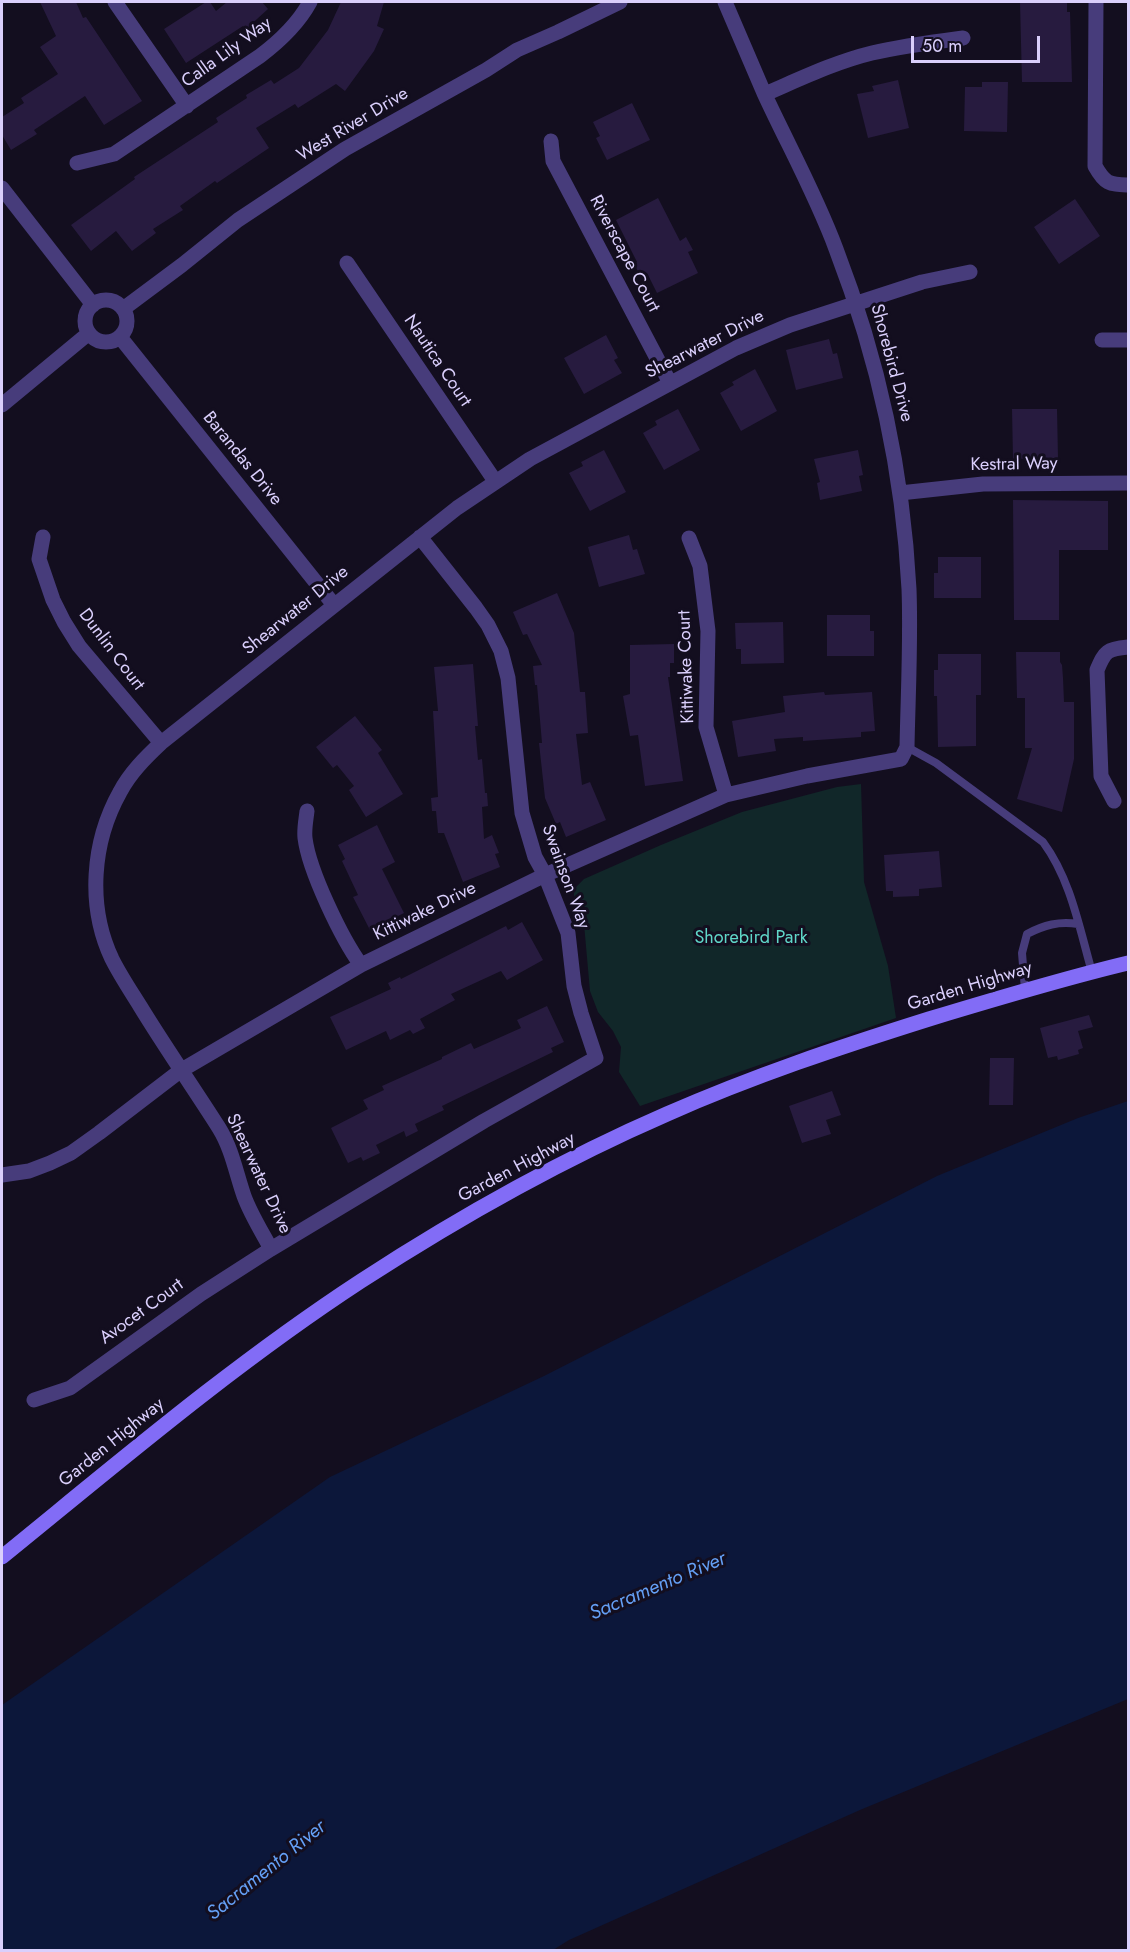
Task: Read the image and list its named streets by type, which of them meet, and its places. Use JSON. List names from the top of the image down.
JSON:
{
  "streets": {
    "main road": ["Garden Highway"],
    "street": [
      "Calla Lily Way",
      "West River Drive",
      "Riverscape Court",
      "Shearwater Drive",
      "Nautica Court",
      "Shorebird Drive",
      "Barandas Drive",
      "Kestral Way",
      "Dunlin Court",
      "Kittiwake Court",
      "Swainson Way",
      "Kittiwake Drive",
      "Avocet Court"
    ]
  },
  "crossings": [
    ["West River Drive", "Barandas Drive"],
    ["Riverscape Court", "Shearwater Drive"],
    ["Shearwater Drive", "Nautica Court"],
    ["Shearwater Drive", "Shorebird Drive"],
    ["Shearwater Drive", "Barandas Drive"],
    ["Shearwater Drive", "Dunlin Court"],
    ["Shearwater Drive", "Swainson Way"],
    ["Shearwater Drive", "Kittiwake Drive"],
    ["Shearwater Drive", "Avocet Court"],
    ["Shorebird Drive", "Kestral Way"],
    ["Shorebird Drive", "Kittiwake Drive"],
    ["Kittiwake Court", "Kittiwake Drive"],
    ["Swainson Way", "Kittiwake Drive"],
    ["Swainson Way", "Avocet Court"]
  ],
  "water": ["Sacramento River"],
  "parks": ["Shorebird Park"],
  "scale_bar": "50 m"
}
